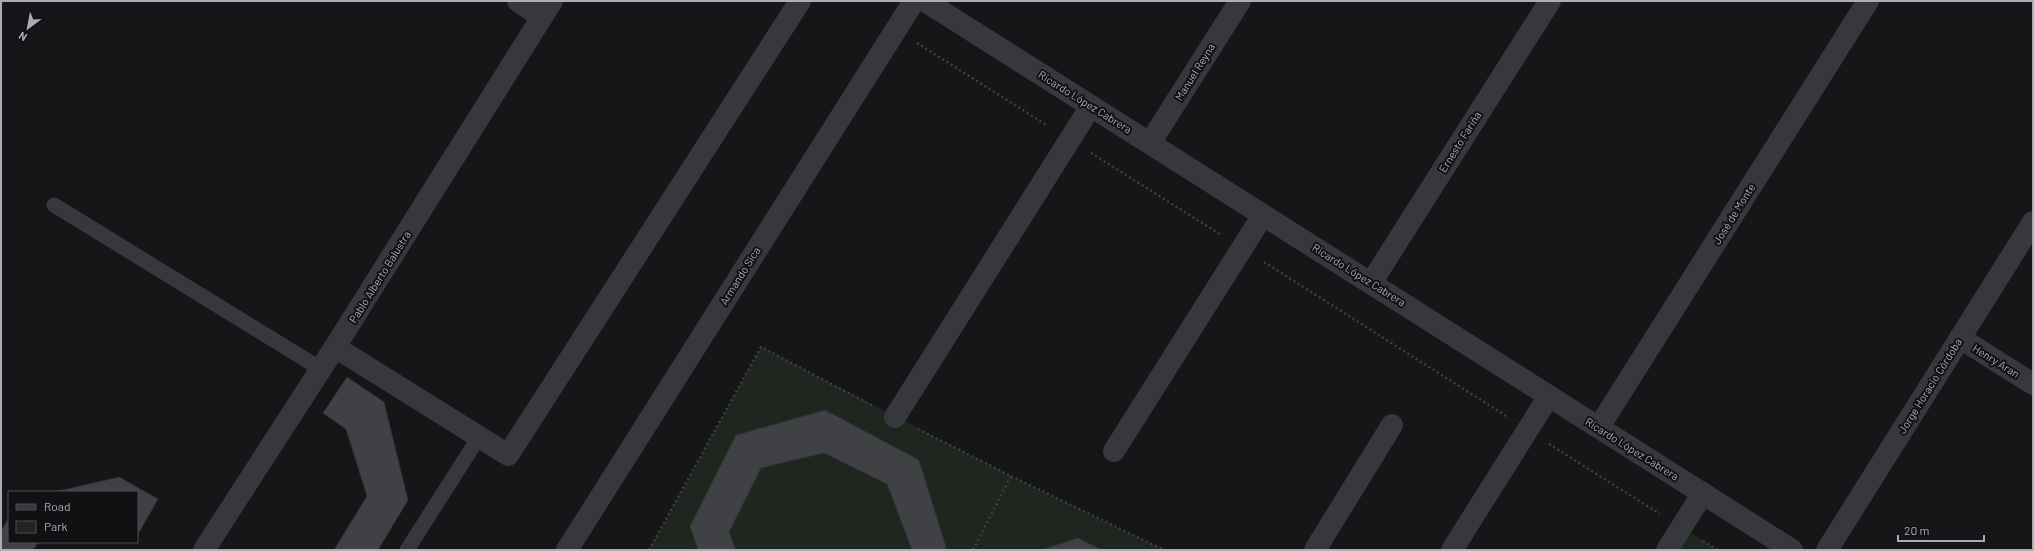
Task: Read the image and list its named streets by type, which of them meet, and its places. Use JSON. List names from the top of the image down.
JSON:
{
  "streets": {
    "street": [
      "Manuel Reyna",
      "Ricardo López Cabrera",
      "Ernesto Fariña",
      "José de Monte",
      "Armando Sica",
      "Pablo Alberto Balustra",
      "Henry Aran",
      "Jorge Horacio Córdoba"
    ]
  },
  "crossings": [
    ["Manuel Reyna", "Ricardo López Cabrera"],
    ["Ricardo López Cabrera", "Ernesto Fariña"],
    ["Ricardo López Cabrera", "José de Monte"],
    ["Henry Aran", "Jorge Horacio Córdoba"]
  ],
  "legend": ["Road", "Park"],
  "scale_bar": "20 m",
  "north": "bottom left"
}
